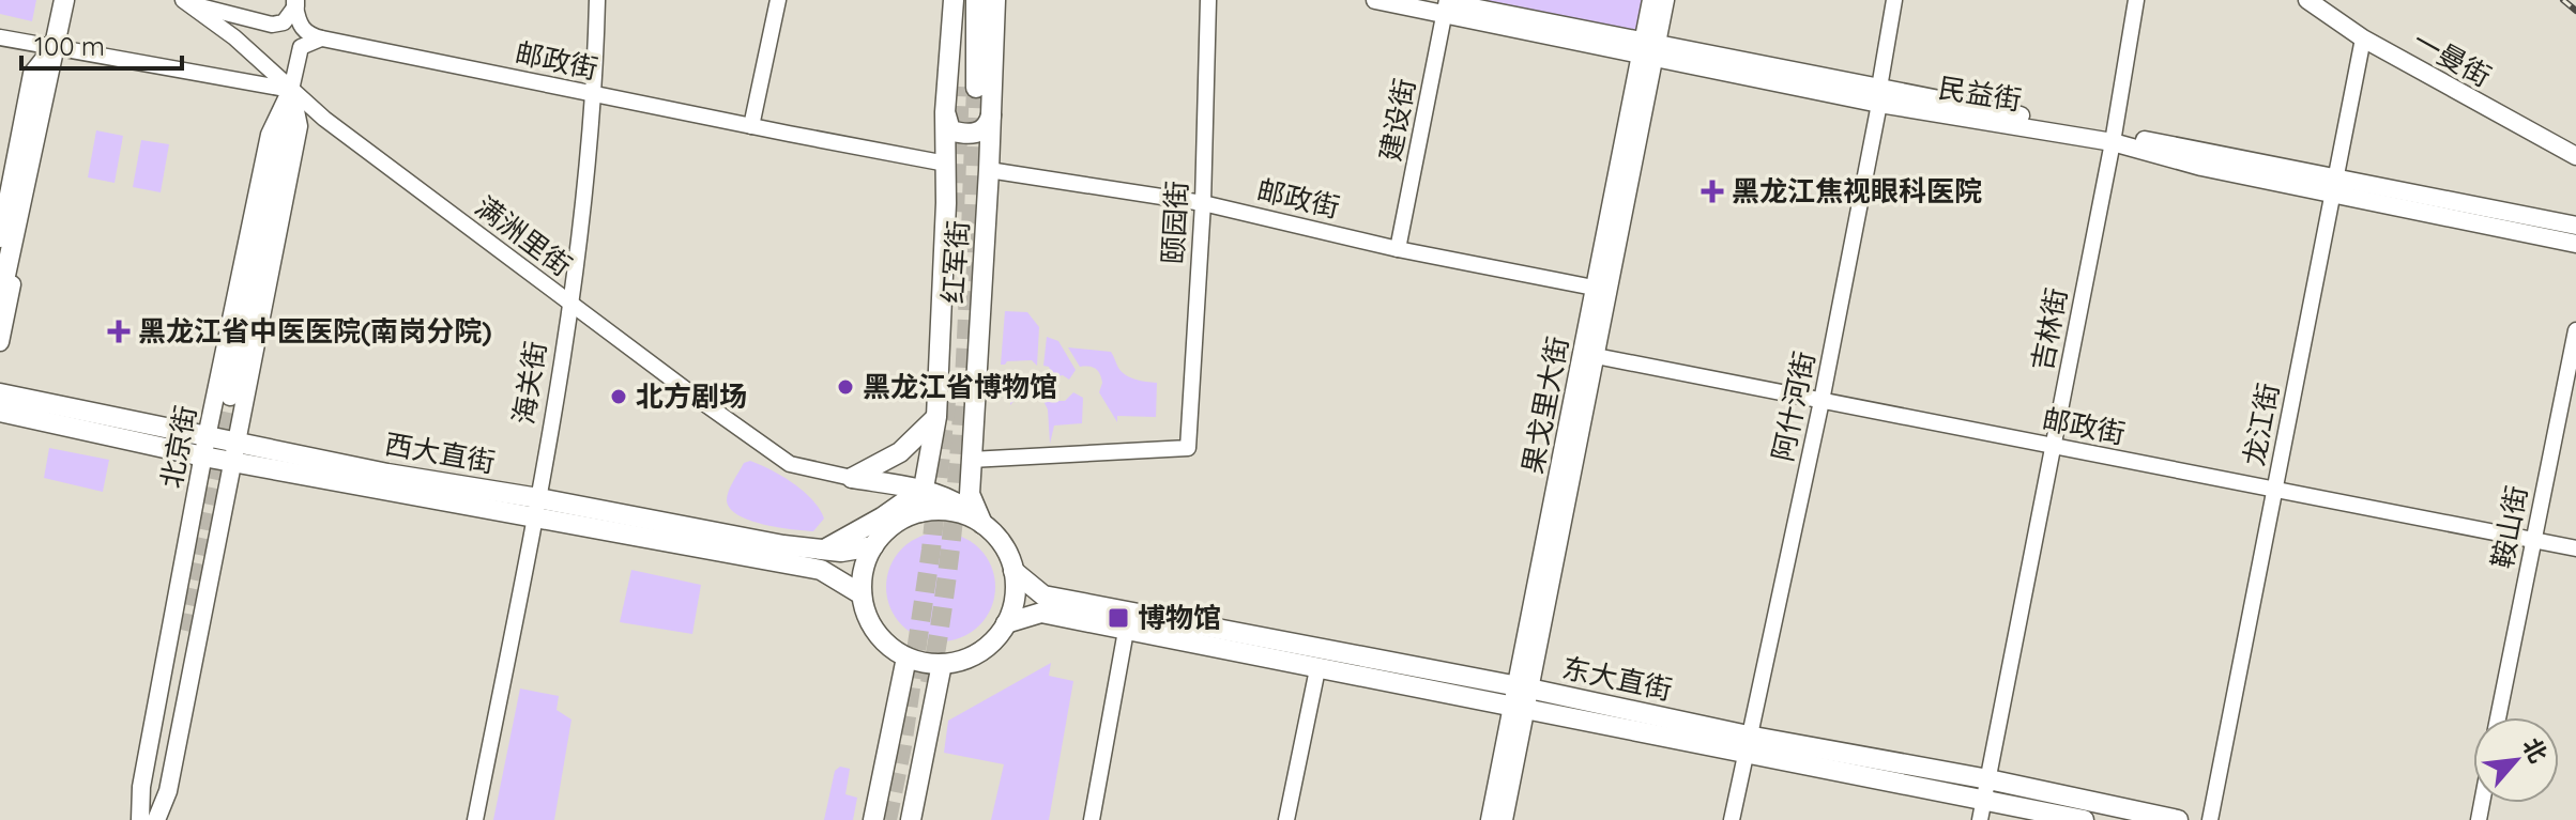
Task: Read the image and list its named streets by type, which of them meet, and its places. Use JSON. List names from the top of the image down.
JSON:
{
  "streets": {
    "main road": [
      "一曼街",
      "民益街",
      "红军街",
      "果戈里大街",
      "北京街",
      "西大直街",
      "东大直街"
    ],
    "street": [
      "邮政街",
      "建设街",
      "颐园街",
      "满洲里街",
      "吉林街",
      "海关街",
      "阿什河街",
      "龙江街",
      "鞍山街"
    ]
  },
  "crossings": [
    ["一曼街", "龙江街"],
    ["邮政街", "建设街"],
    ["邮政街", "颐园街"],
    ["邮政街", "红军街"],
    ["邮政街", "吉林街"],
    ["邮政街", "海关街"],
    ["邮政街", "果戈里大街"],
    ["邮政街", "阿什河街"],
    ["邮政街", "龙江街"],
    ["邮政街", "鞍山街"],
    ["民益街", "建设街"],
    ["民益街", "吉林街"],
    ["民益街", "果戈里大街"],
    ["民益街", "阿什河街"],
    ["民益街", "龙江街"],
    ["颐园街", "红军街"],
    ["满洲里街", "海关街"],
    ["满洲里街", "北京街"],
    ["红军街", "西大直街"],
    ["红军街", "东大直街"],
    ["吉林街", "东大直街"],
    ["海关街", "西大直街"],
    ["果戈里大街", "东大直街"],
    ["阿什河街", "东大直街"],
    ["北京街", "西大直街"],
    ["西大直街", "东大直街"]
  ],
  "places": {
    "health": ["黑龙江焦视眼科医院", "黑龙江省中医医院(南岗分院)"],
    "other": ["黑龙江省博物馆", "北方剧场"],
    "transit": ["博物馆"]
  },
  "scale_bar": "100 m",
  "north": "top right"
}
